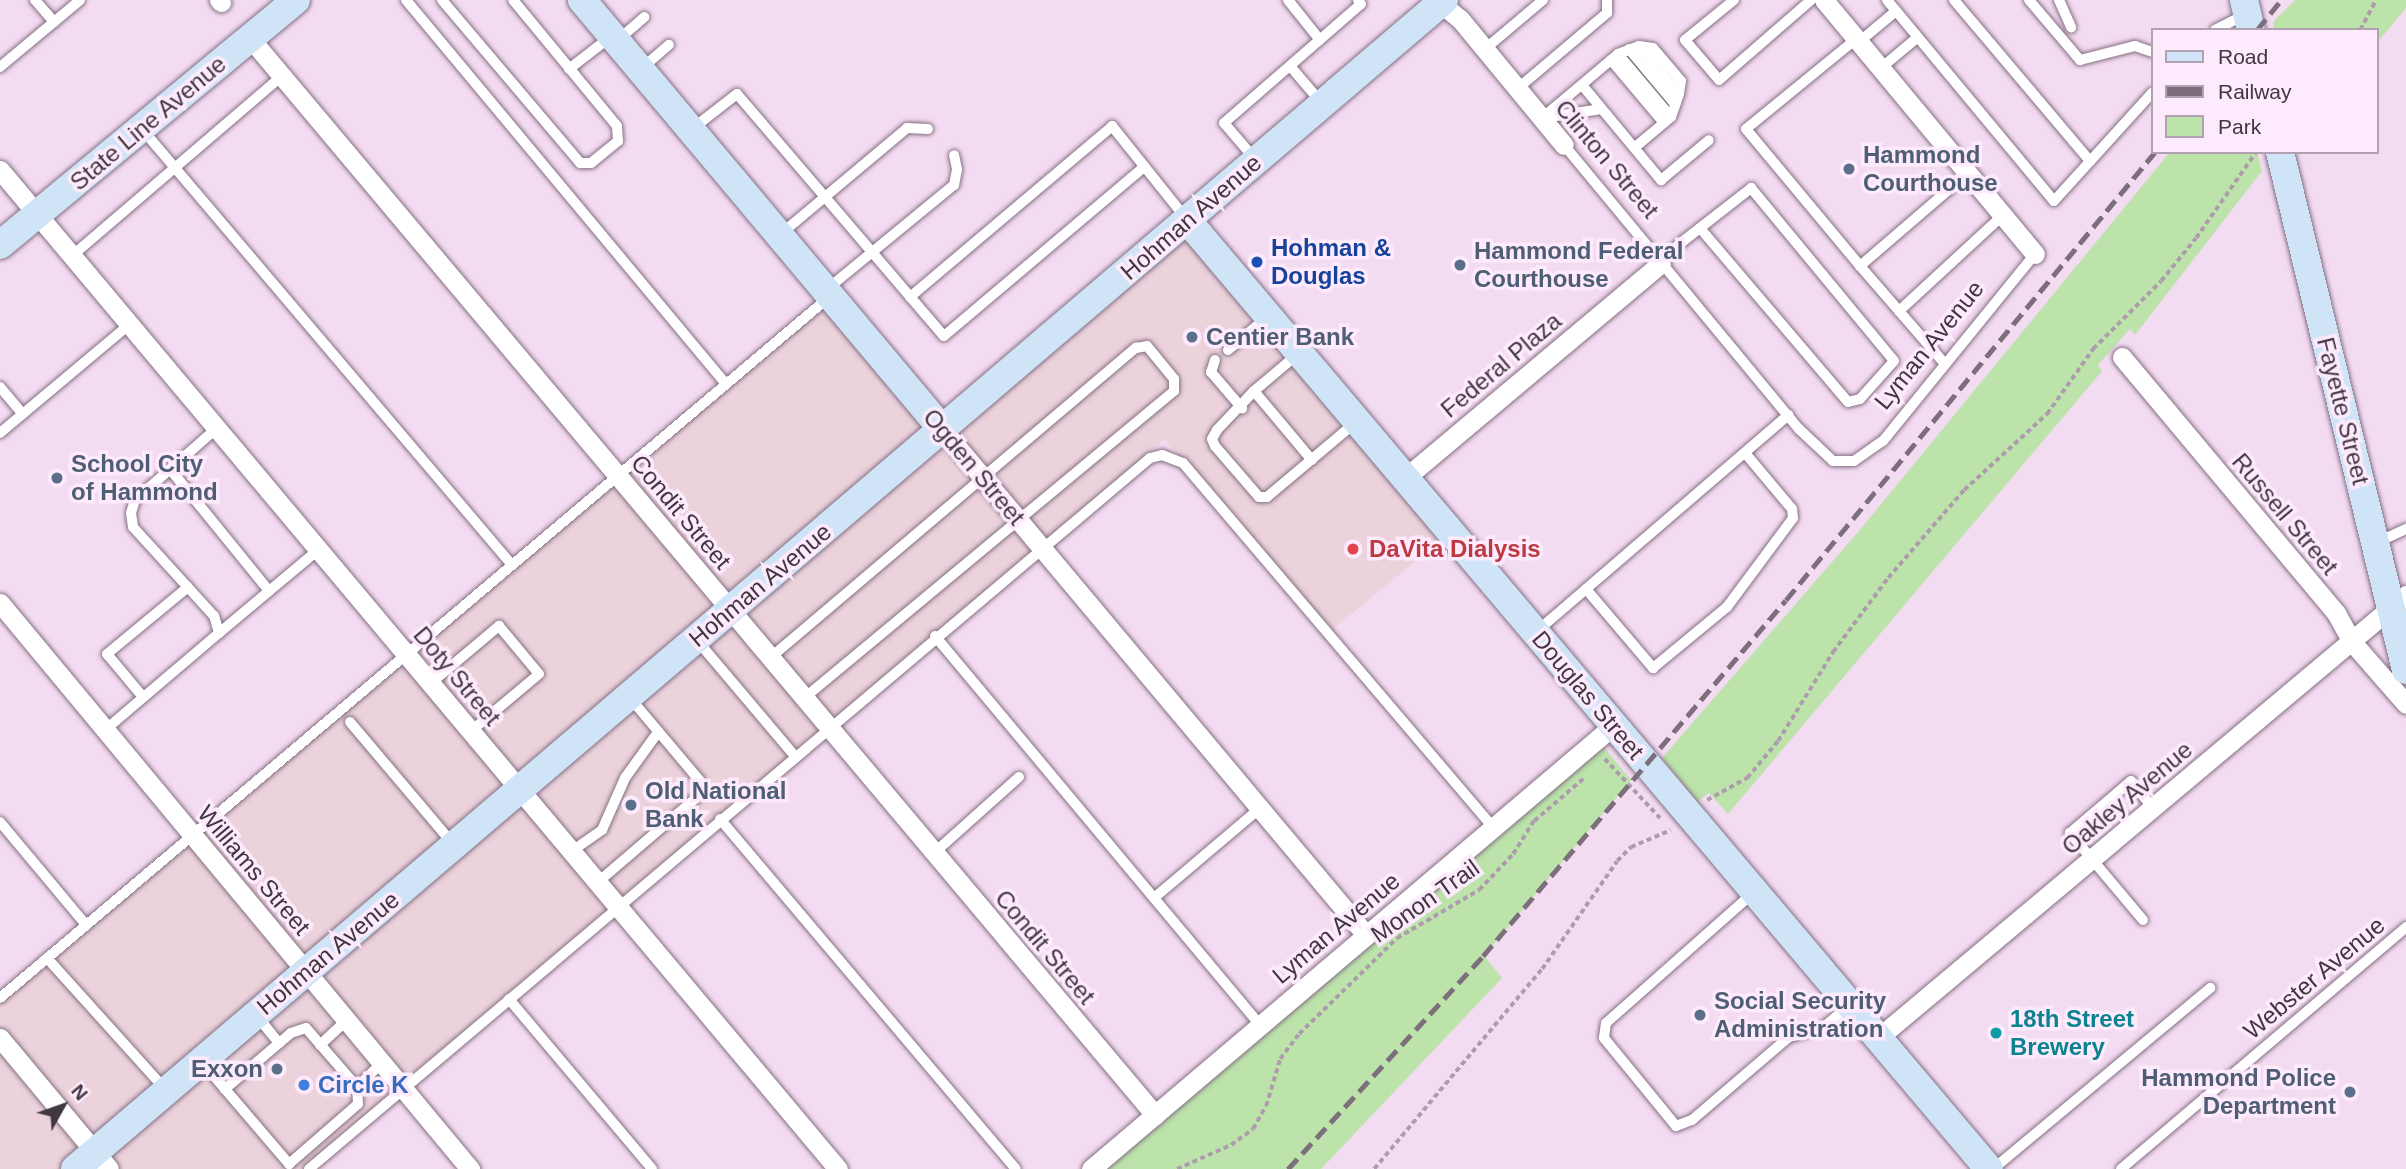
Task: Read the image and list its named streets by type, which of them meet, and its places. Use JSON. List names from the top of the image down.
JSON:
{
  "streets": {
    "street": [
      "State Line Avenue",
      "Clinton Street",
      "Hohman Avenue",
      "Lyman Avenue",
      "Federal Plaza",
      "Fayette Street",
      "Ogden Street",
      "Condit Street",
      "Russell Street",
      "Doty Street",
      "Douglas Street",
      "Oakley Avenue",
      "Williams Street"
    ],
    "lane": ["Webster Avenue"],
    "path": ["Monon Trail"]
  },
  "crossings": [
    ["State Line Avenue", "Condit Street"],
    ["State Line Avenue", "Doty Street"],
    ["Clinton Street", "Hohman Avenue"],
    ["Clinton Street", "Lyman Avenue"],
    ["Clinton Street", "Federal Plaza"],
    ["Hohman Avenue", "Ogden Street"],
    ["Hohman Avenue", "Condit Street"],
    ["Hohman Avenue", "Doty Street"],
    ["Hohman Avenue", "Douglas Street"],
    ["Hohman Avenue", "Williams Street"],
    ["Lyman Avenue", "Ogden Street"],
    ["Lyman Avenue", "Condit Street"],
    ["Lyman Avenue", "Douglas Street"],
    ["Federal Plaza", "Douglas Street"],
    ["Fayette Street", "Oakley Avenue"],
    ["Russell Street", "Oakley Avenue"],
    ["Douglas Street", "Oakley Avenue"]
  ],
  "places": [
    "Hammond Courthouse",
    "Hohman & Douglas",
    "Hammond Federal Courthouse",
    "Centier Bank",
    "School City of Hammond",
    "DaVita Dialysis",
    "Old National Bank",
    "Social Security Administration",
    "18th Street Brewery",
    "Exxon",
    "Circle K",
    "Hammond Police Department"
  ],
  "legend": ["Road", "Railway", "Park"],
  "north": "top right"
}
